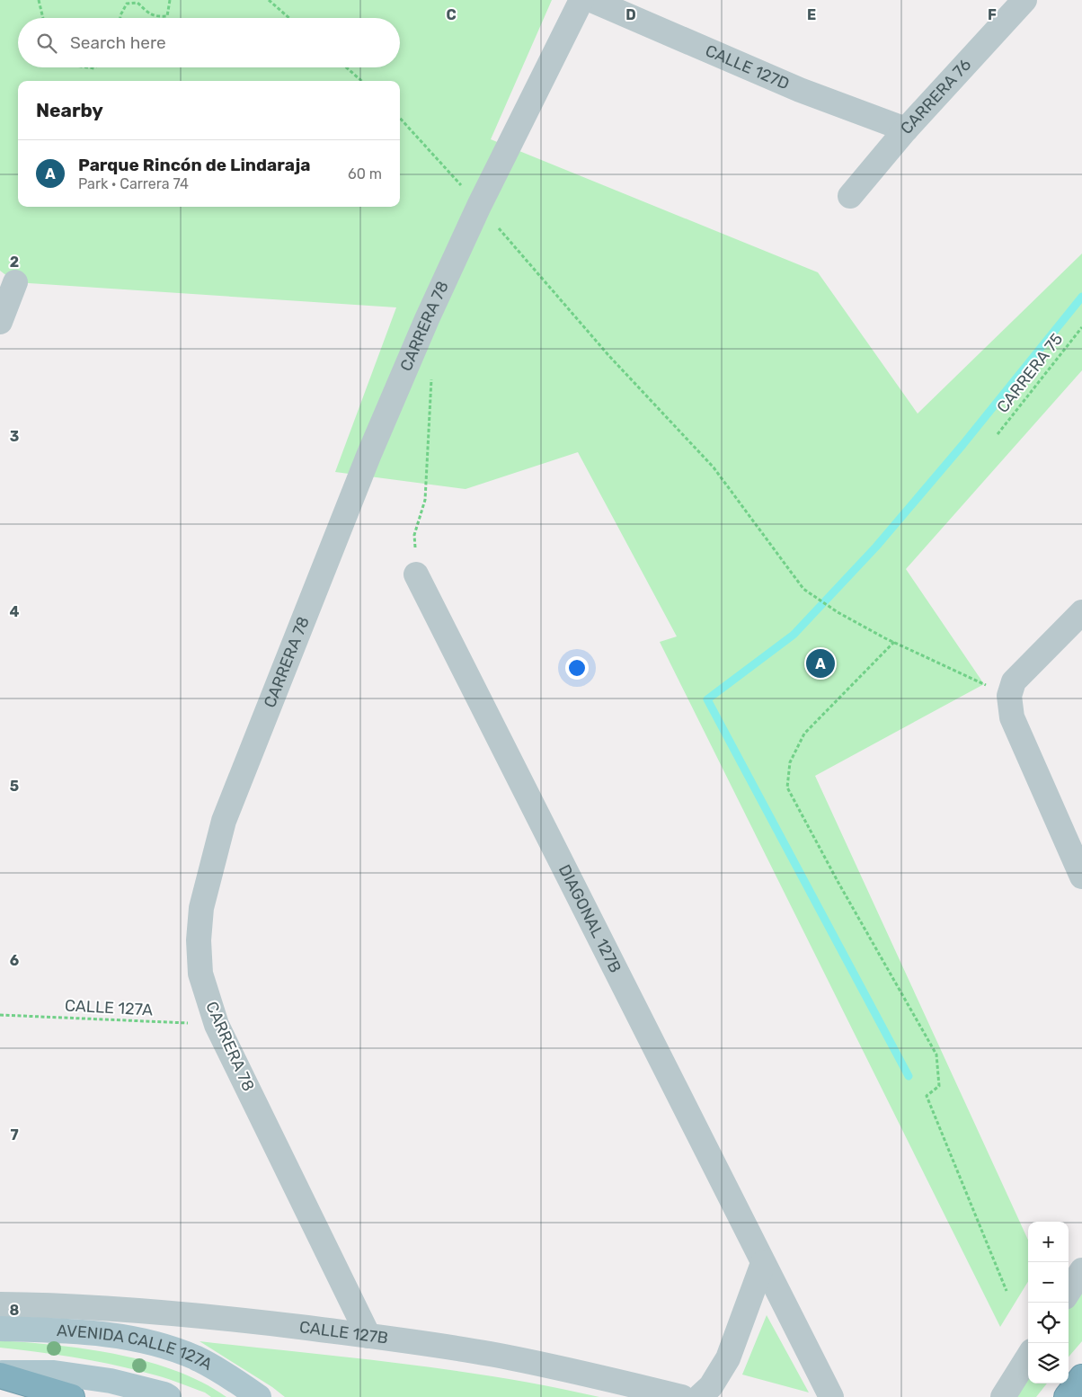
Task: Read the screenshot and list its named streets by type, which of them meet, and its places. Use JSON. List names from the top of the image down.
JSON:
{
  "streets": {
    "main road": ["AVENIDA CALLE 127A"],
    "street": [
      "CALLE 127D",
      "CARRERA 76",
      "CARRERA 78",
      "DIAGONAL 127B",
      "CALLE 127B"
    ],
    "path": ["CARRERA 75", "CALLE 127A"]
  },
  "crossings": [
    ["CALLE 127D", "CARRERA 76"],
    ["CARRERA 78", "CALLE 127A"],
    ["CARRERA 78", "CALLE 127B"]
  ],
  "page": {
    "search": "Search here",
    "heading": "Nearby",
    "list": [
      {
        "mark": "A",
        "name": "Parque Rincón de Lindaraja",
        "note": "Park · Carrera 74",
        "value": "60 m"
      }
    ],
    "pins": "A",
    "map_buttons": ["+", "−"]
  },
  "grid": {
    "columns": [
      "C",
      "D",
      "E",
      "F"
    ],
    "rows": [
      "2",
      "3",
      "4",
      "5",
      "6",
      "7",
      "8"
    ]
  }
}
